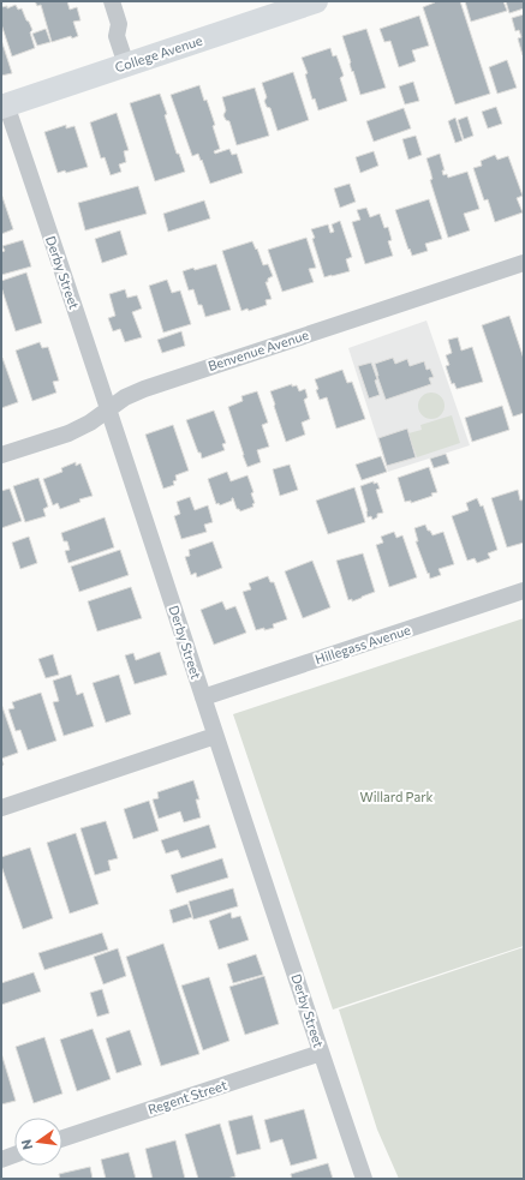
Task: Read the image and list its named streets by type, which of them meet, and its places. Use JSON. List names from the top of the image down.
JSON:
{
  "streets": {
    "street": [
      "College Avenue",
      "Derby Street",
      "Benvenue Avenue",
      "Hillegass Avenue",
      "Regent Street"
    ]
  },
  "crossings": [
    ["College Avenue", "Derby Street"],
    ["Derby Street", "Benvenue Avenue"],
    ["Derby Street", "Hillegass Avenue"],
    ["Derby Street", "Regent Street"]
  ],
  "parks": ["Willard Park"],
  "north": "left"
}
